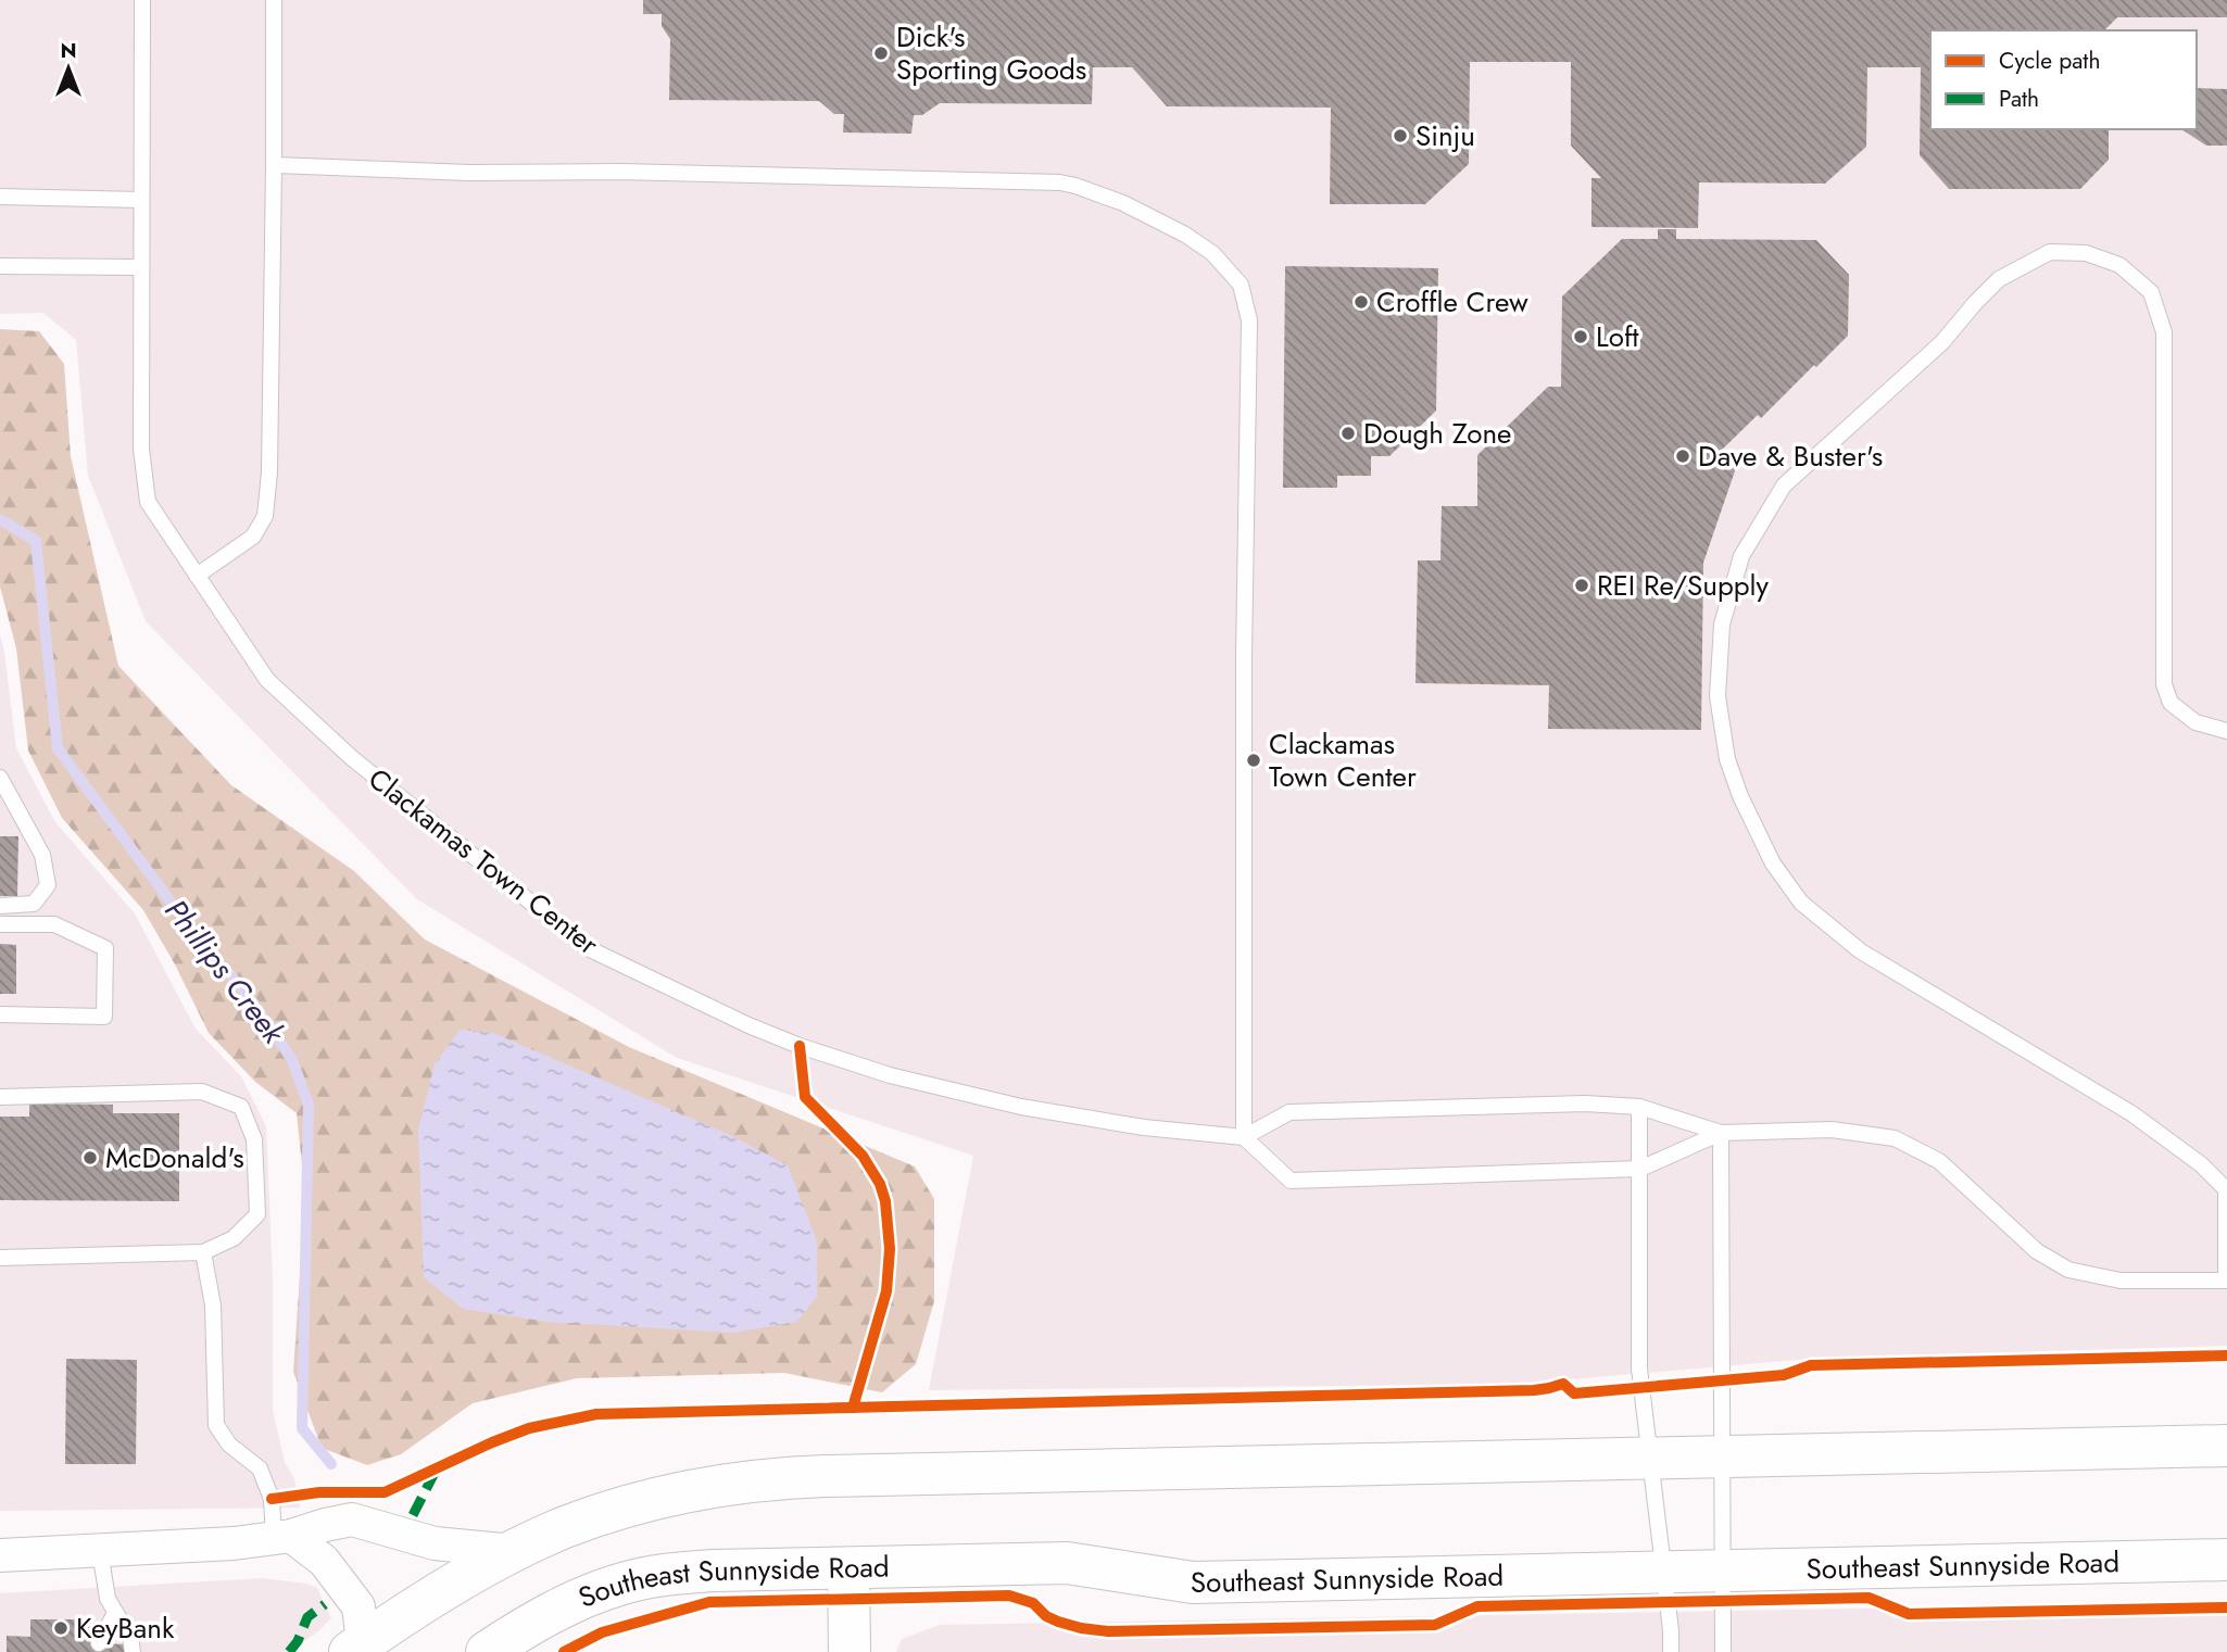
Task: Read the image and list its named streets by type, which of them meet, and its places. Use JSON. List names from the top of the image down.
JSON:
{
  "streets": {
    "main road": ["Southeast Sunnyside Road"],
    "lane": ["Clackamas Town Center"]
  },
  "water": ["Phillips Creek"],
  "places": [
    "Dick's Sporting Goods",
    "Sinju",
    "Croffle Crew",
    "Loft",
    "Dough Zone",
    "Dave & Buster's",
    "REI Re/Supply",
    "Clackamas Town Center",
    "McDonald's",
    "KeyBank"
  ],
  "legend": ["Cycle path", "Path"],
  "north": "top"
}
